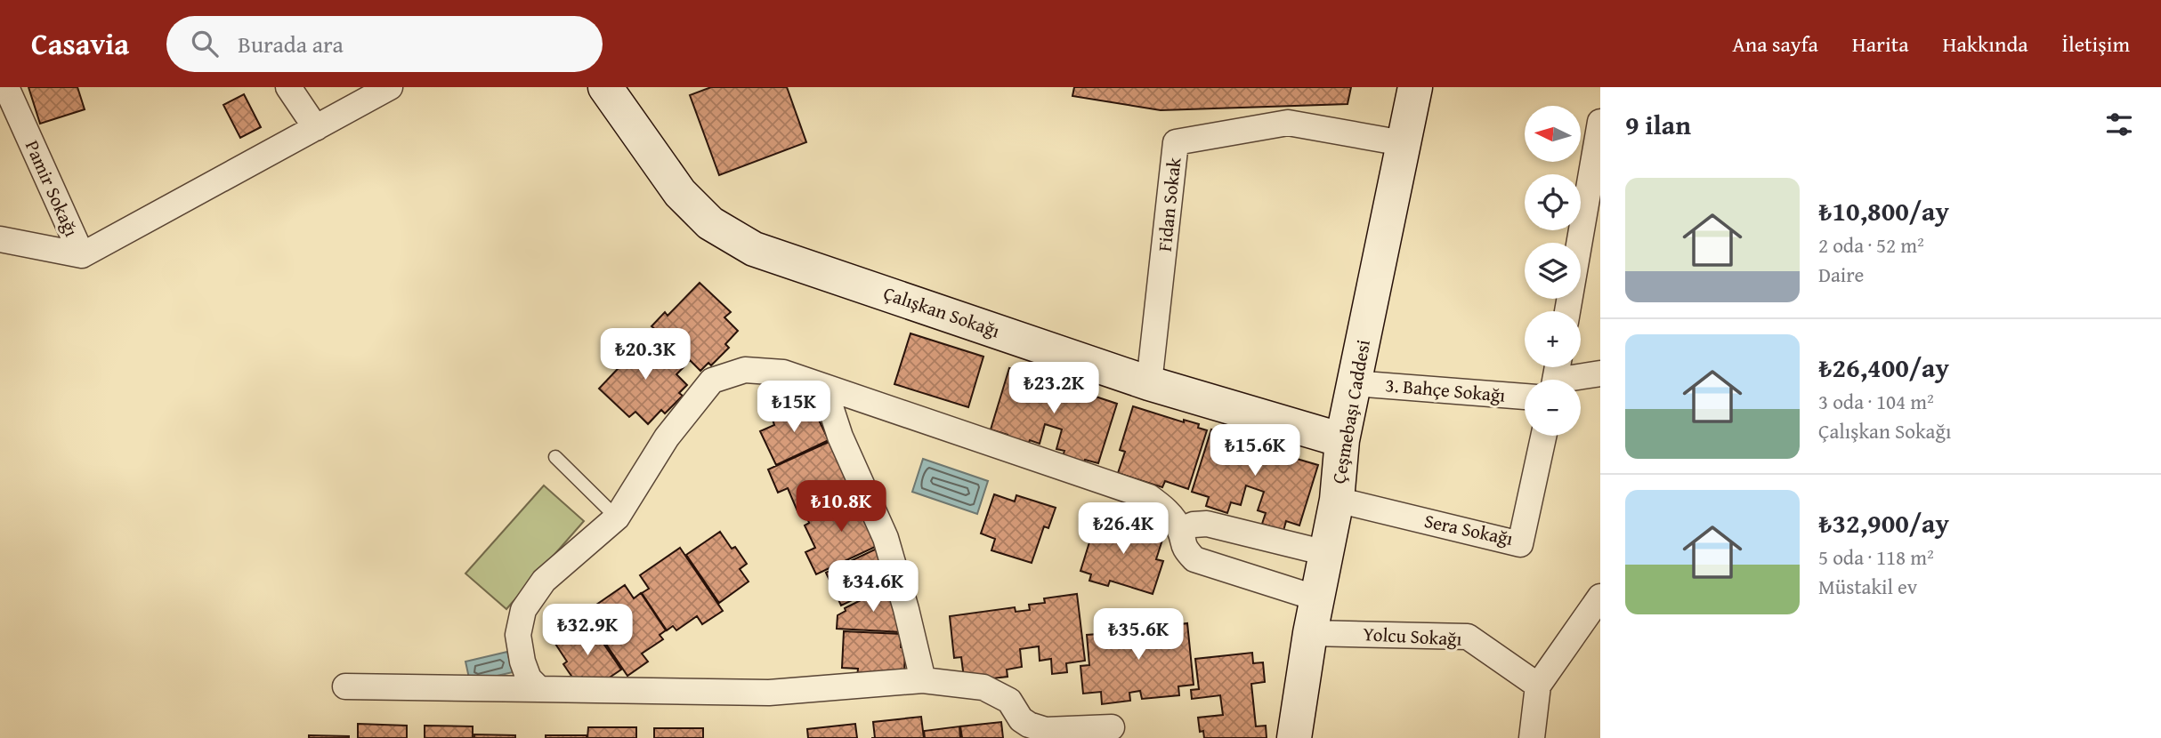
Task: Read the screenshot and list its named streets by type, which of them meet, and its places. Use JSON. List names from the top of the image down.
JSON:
{
  "streets": {
    "main road": ["Çalışkan Sokağı", "Çeşmebaşı Caddesi"],
    "street": [
      "Pamir Sokağı",
      "Fidan Sokak",
      "3. Bahçe Sokağı",
      "Sera Sokağı",
      "Yolcu Sokağı"
    ]
  },
  "crossings": [
    ["Fidan Sokak", "Çalışkan Sokağı"],
    ["Fidan Sokak", "Çeşmebaşı Caddesi"],
    ["Çalışkan Sokağı", "Çeşmebaşı Caddesi"],
    ["3. Bahçe Sokağı", "Çeşmebaşı Caddesi"],
    ["Çeşmebaşı Caddesi", "Sera Sokağı"],
    ["Çeşmebaşı Caddesi", "Yolcu Sokağı"]
  ],
  "north": "left",
  "page": {
    "header": "Casavia",
    "search": "Burada ara",
    "nav": [
      "Ana sayfa",
      "Harita",
      "Hakkında",
      "İletişim"
    ],
    "heading": "9 ilan",
    "map_buttons": ["+", "−"],
    "list": [
      {
        "name": "₺10,800/ay",
        "note": "2 oda · 52 m² · Daire"
      },
      {
        "name": "₺26,400/ay",
        "note": "3 oda · 104 m² · Çalışkan Sokağı"
      },
      {
        "name": "₺32,900/ay",
        "note": "5 oda · 118 m² · Müstakil ev"
      }
    ],
    "price": [
      "₺20.3K",
      "₺23.2K",
      "₺15K",
      "₺15.6K",
      "₺10.8K",
      "₺26.4K",
      "₺34.6K",
      "₺32.9K",
      "₺35.6K"
    ]
  }
}
